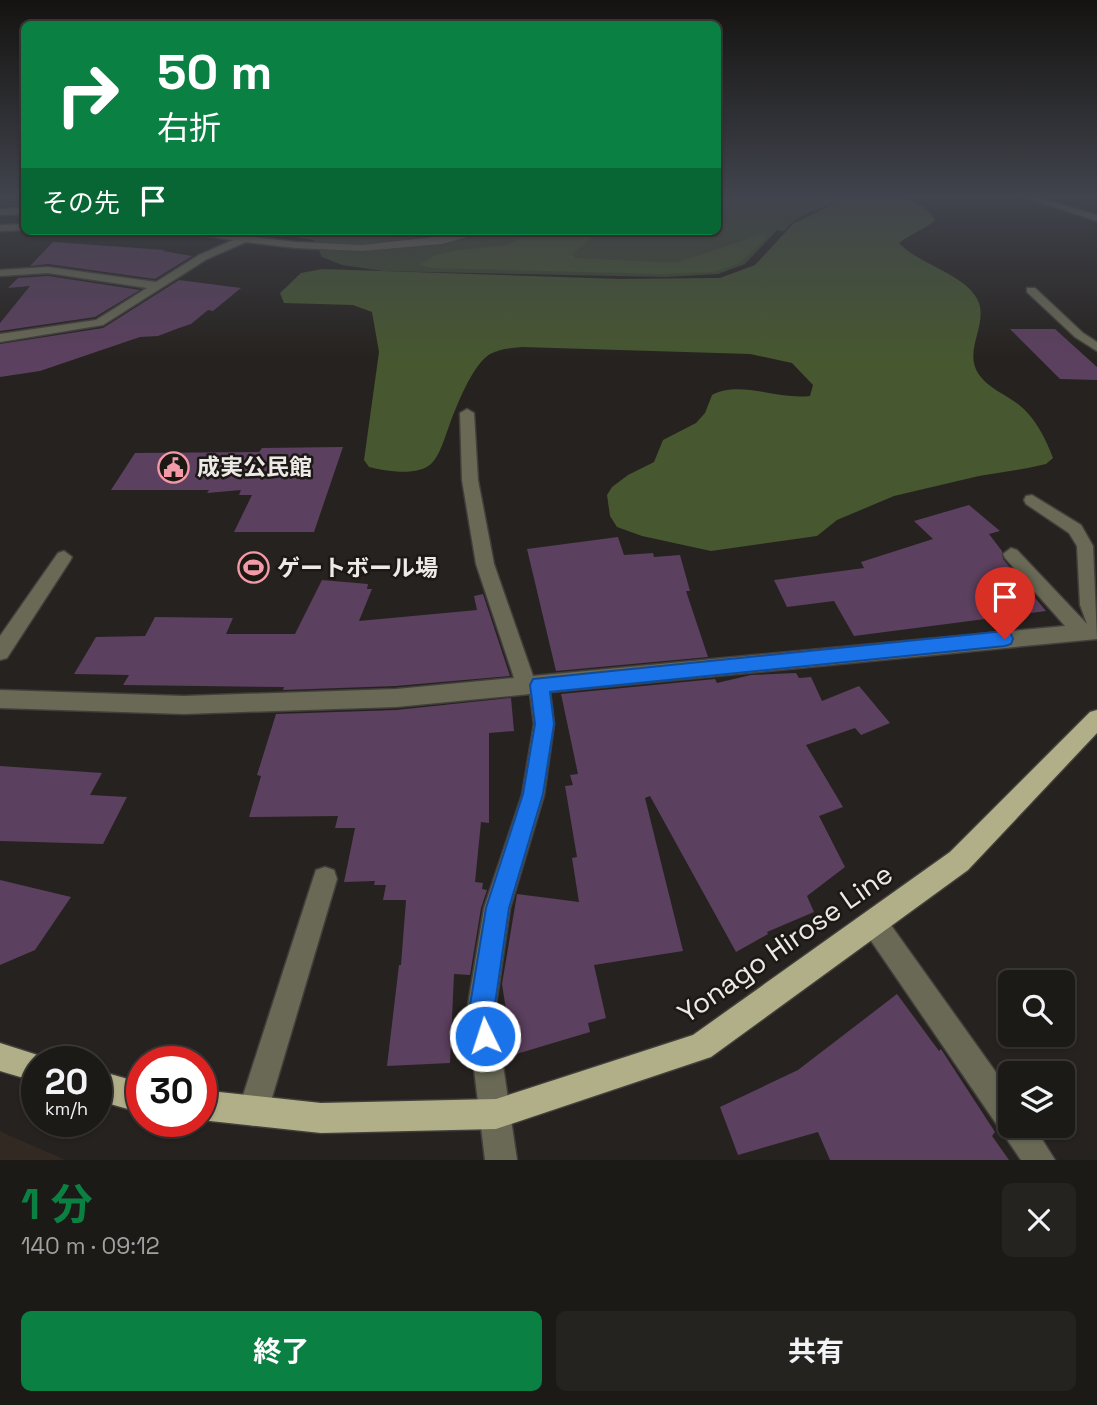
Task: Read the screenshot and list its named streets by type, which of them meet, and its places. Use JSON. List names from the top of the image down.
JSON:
{
  "streets": {
    "main road": ["Yonago Hirose Line"]
  },
  "places": {
    "public building": ["成実公民館"],
    "sports": ["ゲートボール場"]
  },
  "page": {
    "turn": ["50 m", "右折"],
    "then": "その先",
    "speed": "20 km/h",
    "limit": "30",
    "heading": ["1 分", "140 m · 09:12"],
    "buttons": ["終了", "共有"]
  }
}
